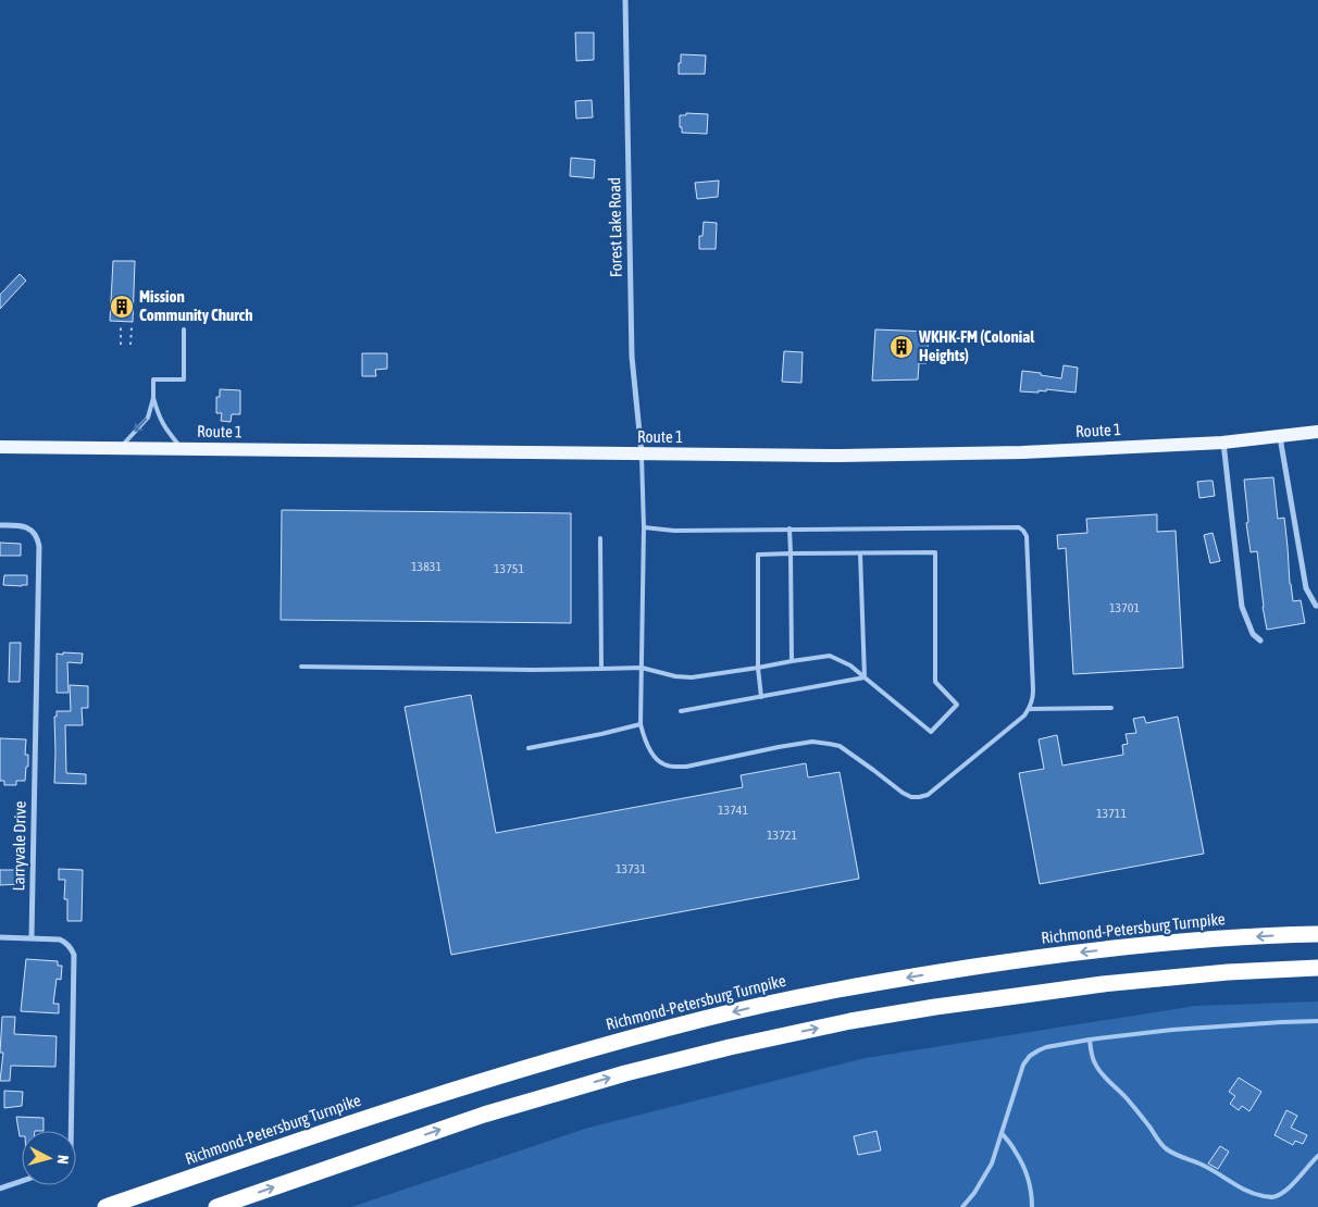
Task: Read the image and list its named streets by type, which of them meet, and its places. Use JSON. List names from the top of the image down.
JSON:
{
  "streets": {
    "highway": ["Richmond-Petersburg Turnpike"],
    "main road": ["Route 1"],
    "street": ["Forest Lake Road", "Larryvale Drive"]
  },
  "crossings": [
    ["Forest Lake Road", "Route 1"]
  ],
  "places": {
    "building": ["Mission Community Church", "WKHK-FM (Colonial Heights)"]
  },
  "house_numbers": [
    "13831",
    "13751",
    "13701",
    "13741",
    "13711",
    "13721",
    "13731"
  ],
  "north": "right"
}
